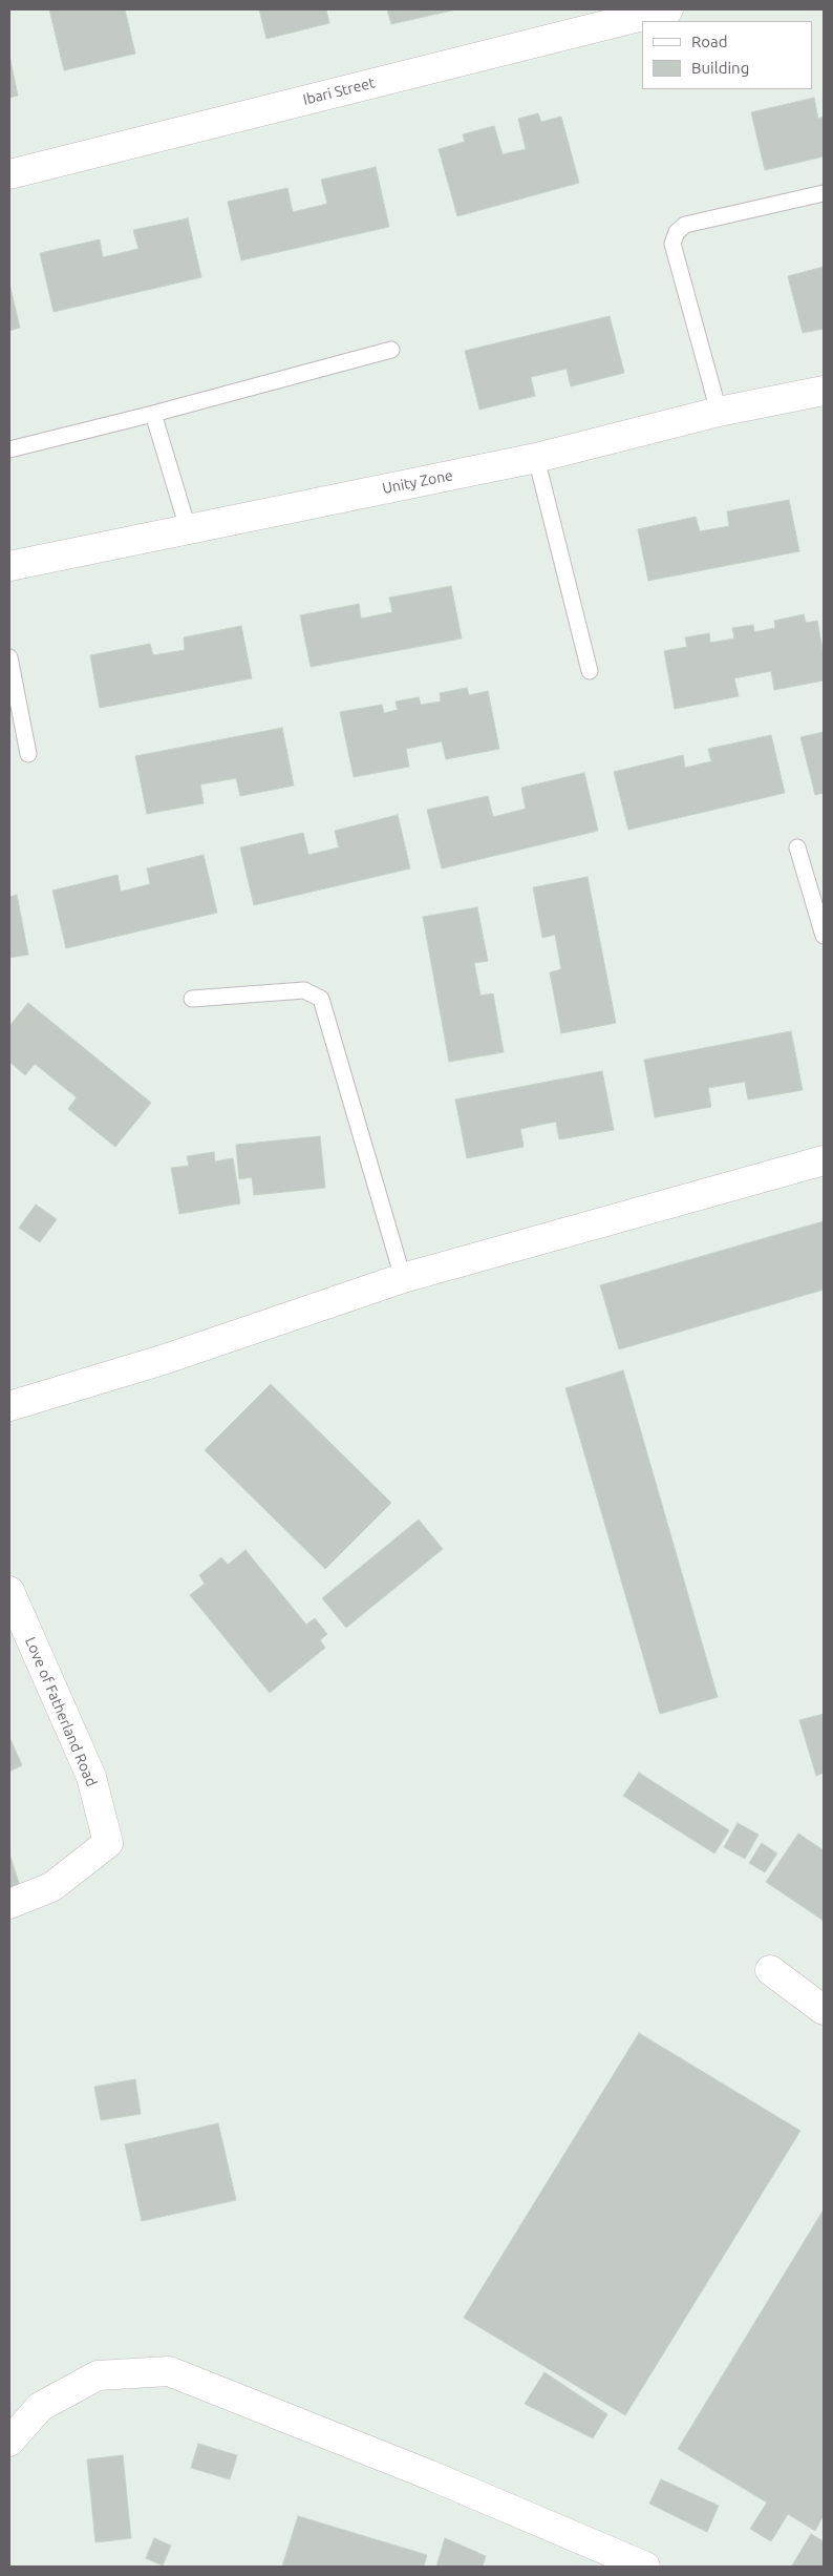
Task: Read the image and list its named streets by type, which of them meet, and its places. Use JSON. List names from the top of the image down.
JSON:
{
  "streets": {
    "street": ["Ibari Street", "Unity Zone", "Love of Fatherland Road"]
  },
  "legend": ["Road", "Building"]
}
